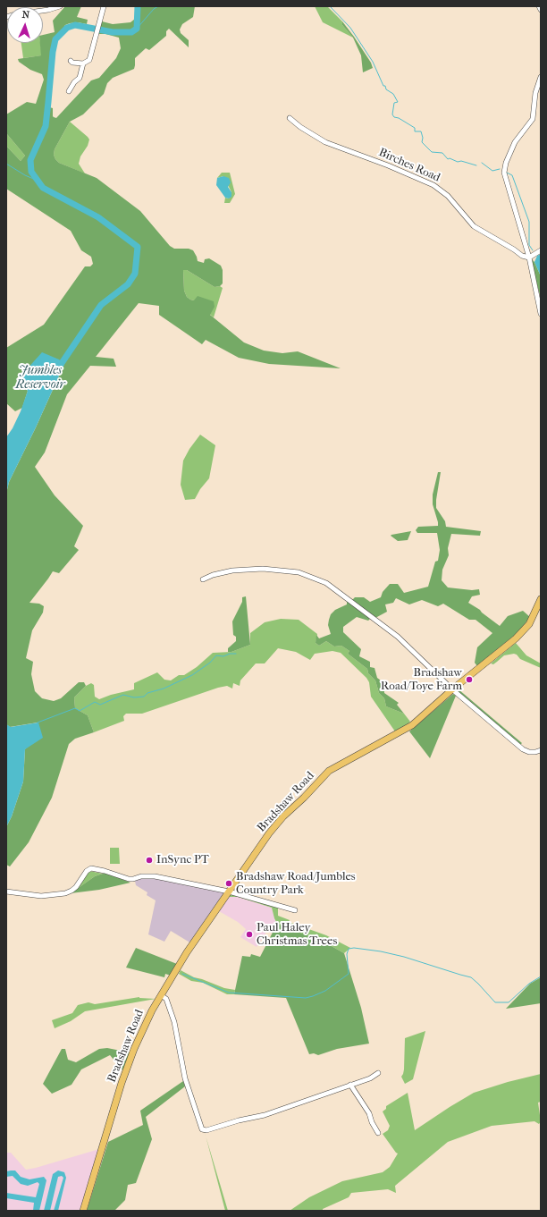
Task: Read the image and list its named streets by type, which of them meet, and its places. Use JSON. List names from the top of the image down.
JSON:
{
  "streets": {
    "main road": ["Bradshaw Road"],
    "street": ["Birches Road"]
  },
  "water": ["Jumbles Reservoir"],
  "places": [
    "Bradshaw Road/Toye Farm",
    "InSync PT",
    "Bradshaw Road/Jumbles Country Park",
    "Paul Haley Christmas Trees"
  ],
  "north": "top"
}
